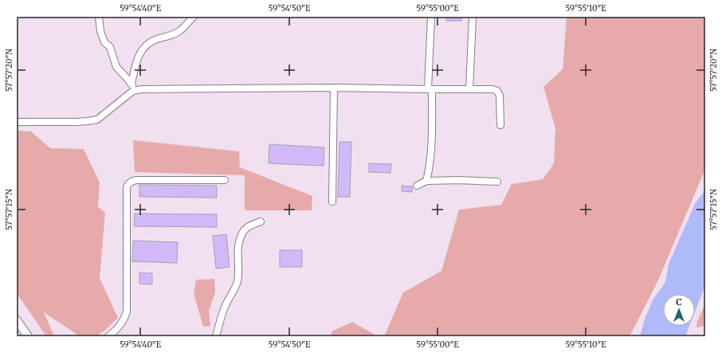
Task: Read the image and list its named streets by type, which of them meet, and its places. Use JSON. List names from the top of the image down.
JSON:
{
  "north": "top",
  "coordinates": [
    "59°54'40\"E",
    "59°54'50\"E",
    "59°55'00\"E",
    "59°55'10\"E",
    "57°57'20\"N",
    "57°57'15\"N"
  ]
}
